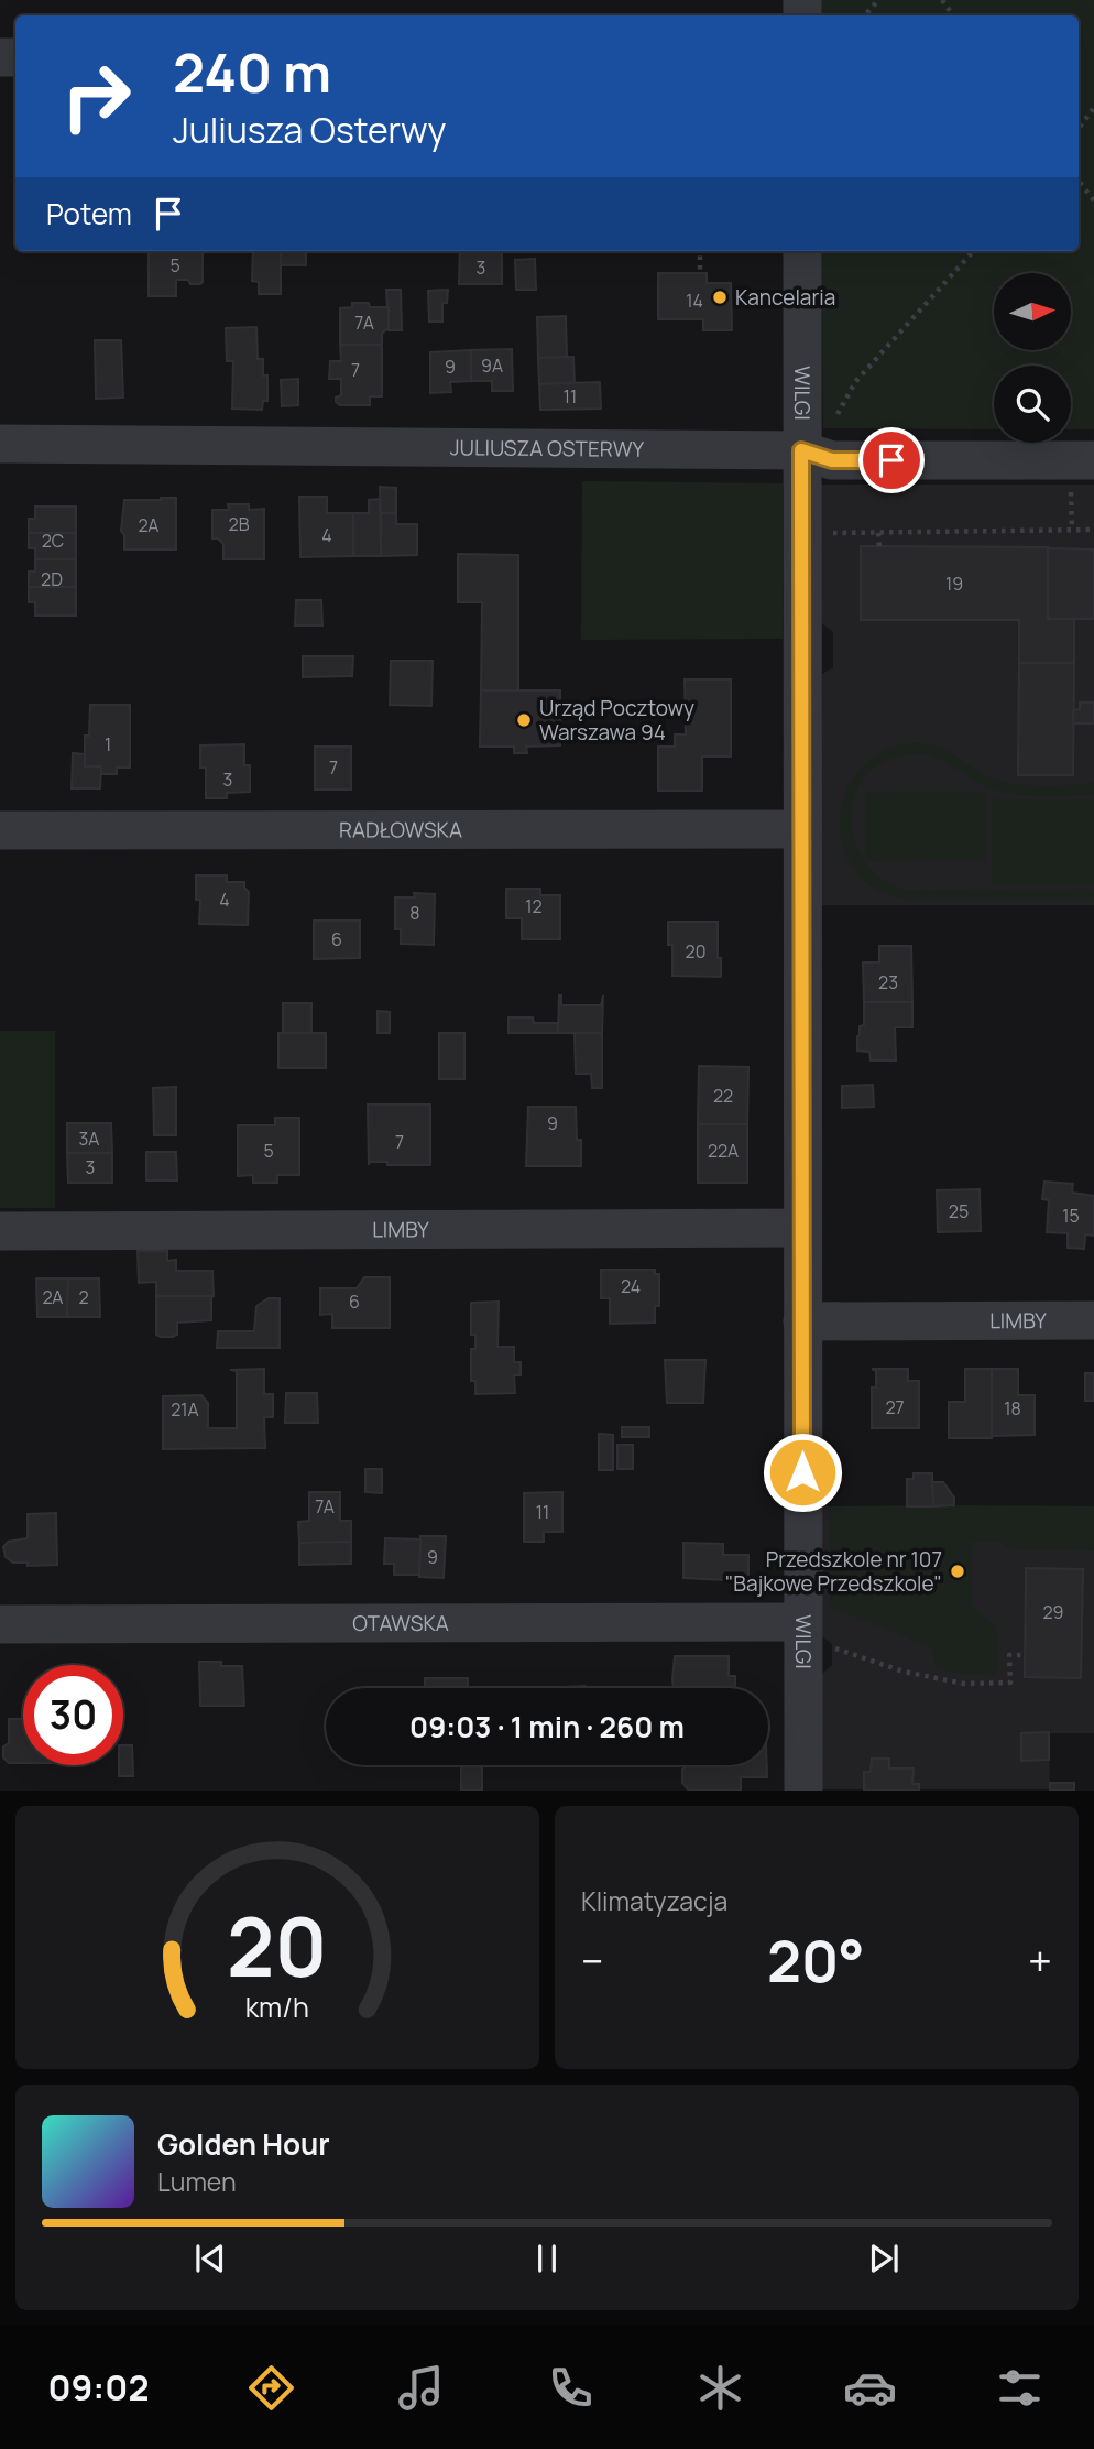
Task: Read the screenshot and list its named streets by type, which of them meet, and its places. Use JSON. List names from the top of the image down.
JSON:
{
  "streets": {
    "street": [
      "WILGI",
      "JULIUSZA OSTERWY",
      "RADŁOWSKA",
      "LIMBY",
      "OTAWSKA"
    ]
  },
  "crossings": [
    ["WILGI", "JULIUSZA OSTERWY"],
    ["WILGI", "RADŁOWSKA"],
    ["WILGI", "LIMBY"],
    ["WILGI", "OTAWSKA"]
  ],
  "places": ["Kancelaria", "Urząd Pocztowy Warszawa 94", "Przedszkole nr 107 \"Bajkowe Przedszkole\""],
  "house_numbers": [
    "5",
    "3",
    "14",
    "7A",
    "9A",
    "9",
    "7",
    "11",
    "2B",
    "2A",
    "4",
    "2C",
    "2D",
    "19",
    "1",
    "7",
    "3",
    "4",
    "12",
    "8",
    "6",
    "20",
    "23",
    "22",
    "9",
    "3A",
    "7",
    "5",
    "22A",
    "3",
    "25",
    "15",
    "24",
    "2A",
    "2",
    "6",
    "27",
    "18",
    "21A",
    "7A",
    "11",
    "9",
    "29"
  ],
  "north": "right",
  "page": {
    "turn": ["240 m", "Juliusza Osterwy"],
    "then": "Potem",
    "limit": "30",
    "trip": "09:03 · 1 min · 260 m",
    "tile": "Klimatyzacja",
    "heat": ["−", "20°", "+"],
    "song": ["Golden Hour", "Lumen"],
    "tabs": "09:02",
    "gauge": ["20", "km/h"]
  }
}
